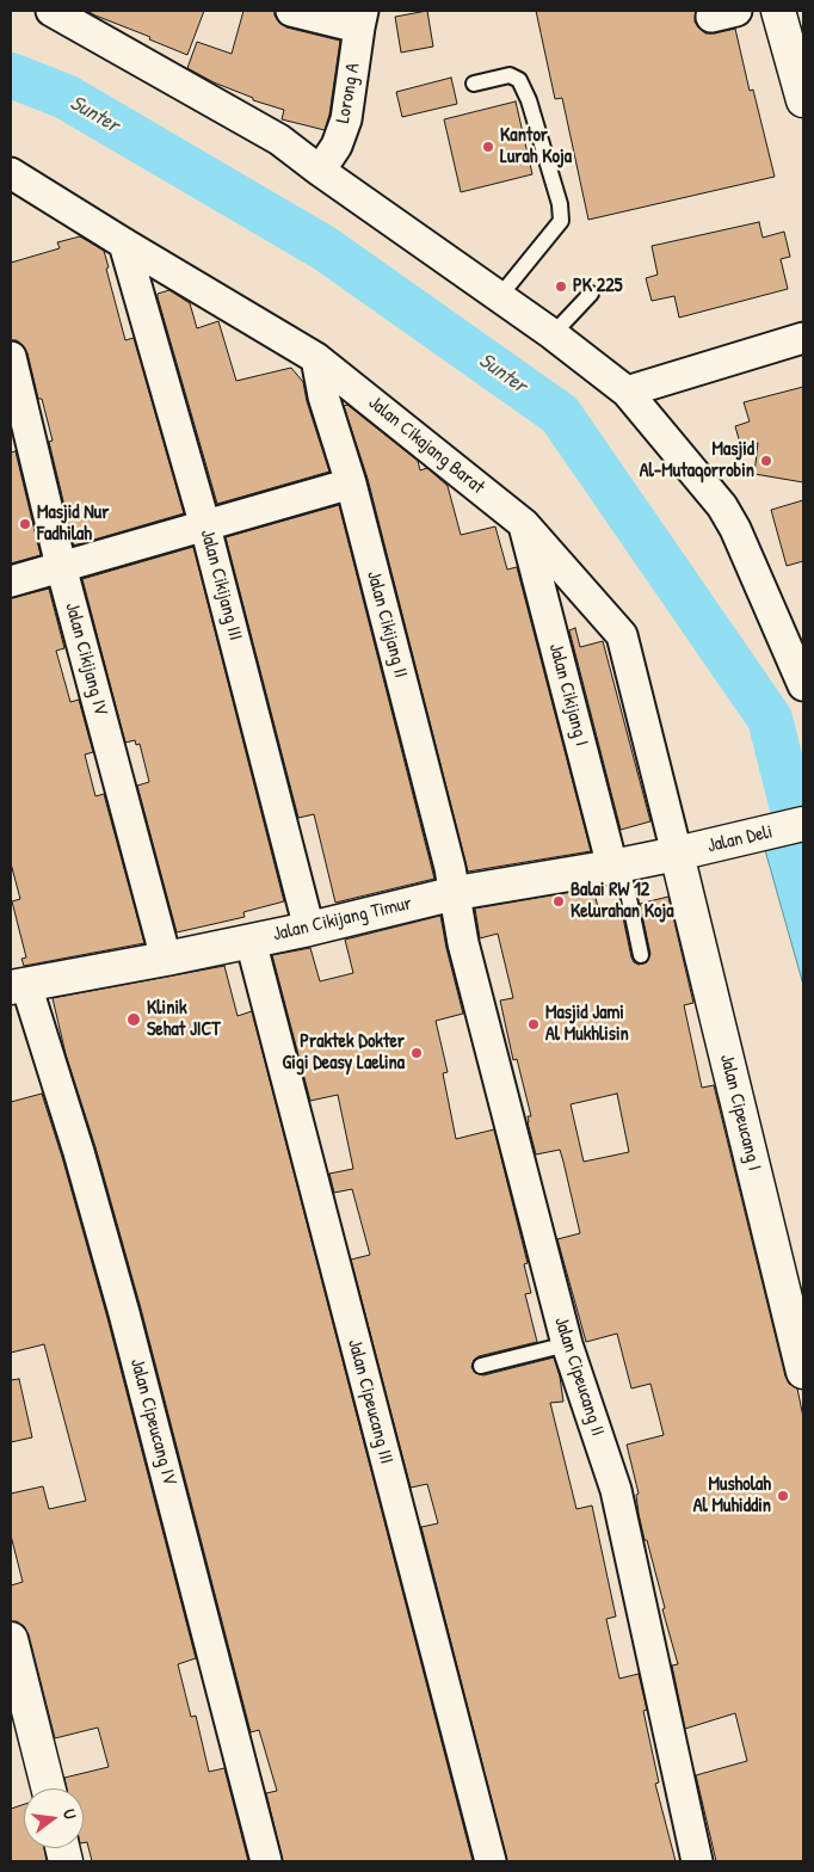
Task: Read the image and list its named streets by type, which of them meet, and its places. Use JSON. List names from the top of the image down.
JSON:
{
  "streets": {
    "street": [
      "Lorong A",
      "Jalan Cikajang Barat",
      "Jalan Cikijang III",
      "Jalan Cikijang II",
      "Jalan Cikijang IV",
      "Jalan Cikijang I",
      "Jalan Deli",
      "Jalan Cikijang Timur",
      "Jalan Cipeucang I",
      "Jalan Cipeucang II",
      "Jalan Cipeucang III",
      "Jalan Cipeucang IV"
    ]
  },
  "crossings": [
    ["Jalan Cikajang Barat", "Jalan Cikijang III"],
    ["Jalan Cikajang Barat", "Jalan Cikijang II"],
    ["Jalan Cikajang Barat", "Jalan Cikijang I"],
    ["Jalan Cikajang Barat", "Jalan Deli"],
    ["Jalan Cikajang Barat", "Jalan Cikijang Timur"],
    ["Jalan Cikajang Barat", "Jalan Cipeucang I"],
    ["Jalan Cikijang III", "Jalan Cikijang Timur"],
    ["Jalan Cikijang II", "Jalan Cikijang Timur"],
    ["Jalan Cikijang II", "Jalan Cipeucang II"],
    ["Jalan Cikijang IV", "Jalan Cikijang Timur"],
    ["Jalan Cikijang I", "Jalan Cikijang Timur"],
    ["Jalan Deli", "Jalan Cikijang Timur"],
    ["Jalan Deli", "Jalan Cipeucang I"],
    ["Jalan Cikijang Timur", "Jalan Cipeucang I"],
    ["Jalan Cikijang Timur", "Jalan Cipeucang II"],
    ["Jalan Cikijang Timur", "Jalan Cipeucang III"],
    ["Jalan Cikijang Timur", "Jalan Cipeucang IV"]
  ],
  "water": ["Sunter"],
  "places": [
    "Kantor Lurah Koja",
    "PK 225",
    "Masjid Al-Mutaqorrobin",
    "Masjid Nur Fadhilah",
    "Balai RW 12 Kelurahan Koja",
    "Klinik Sehat JICT",
    "Masjid Jami Al Mukhlisin",
    "Praktek Dokter Gigi Deasy Laelina",
    "Musholah Al Muhiddin"
  ],
  "north": "right"
}
